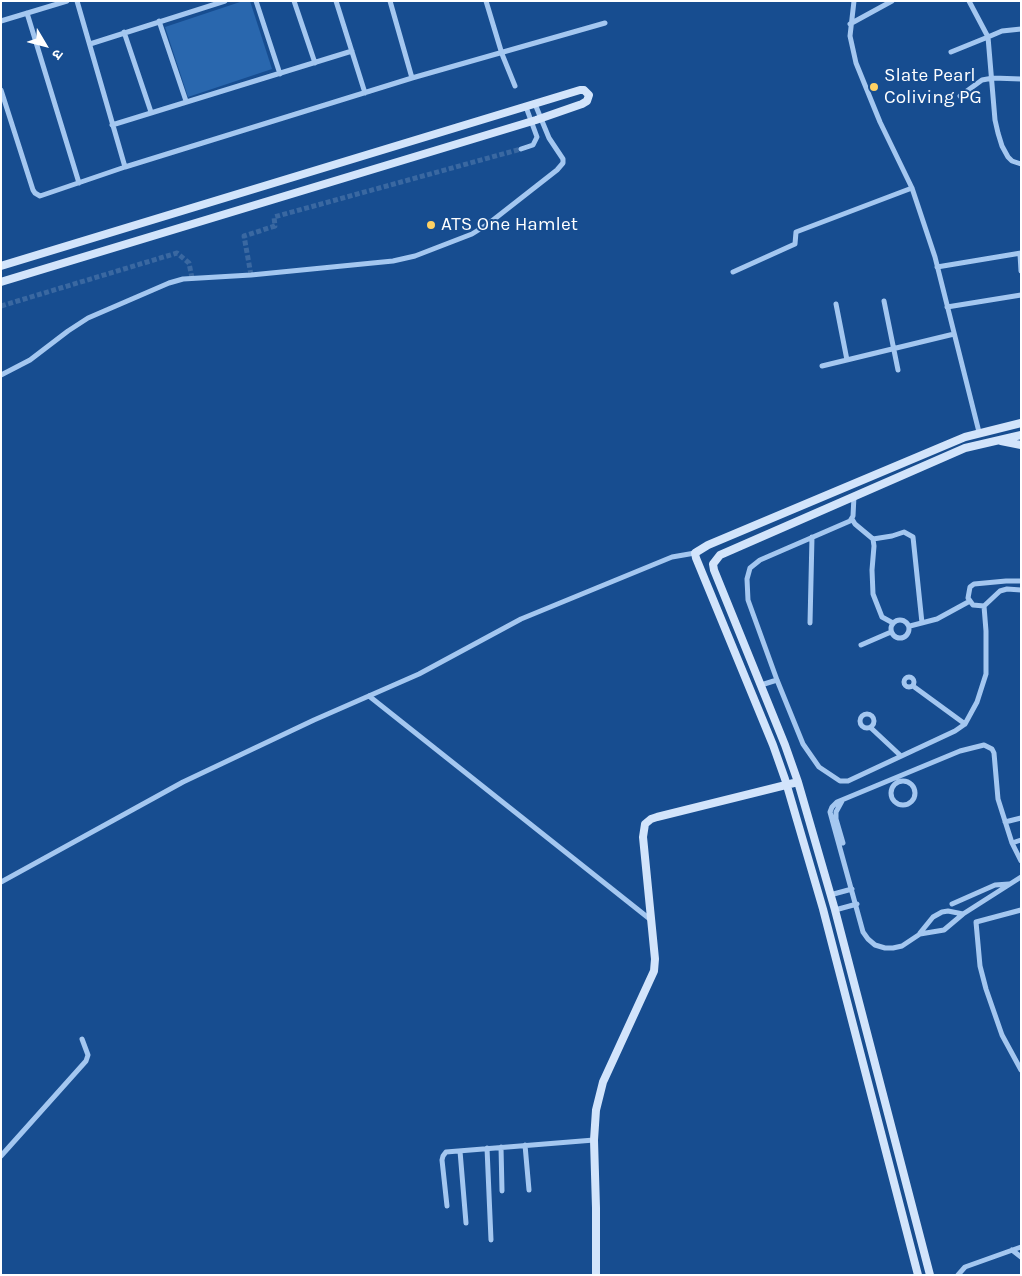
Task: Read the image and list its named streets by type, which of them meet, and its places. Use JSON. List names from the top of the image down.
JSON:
{
  "places": ["Slate Pearl Coliving PG", "ATS One Hamlet"],
  "north": "bottom right"
}
